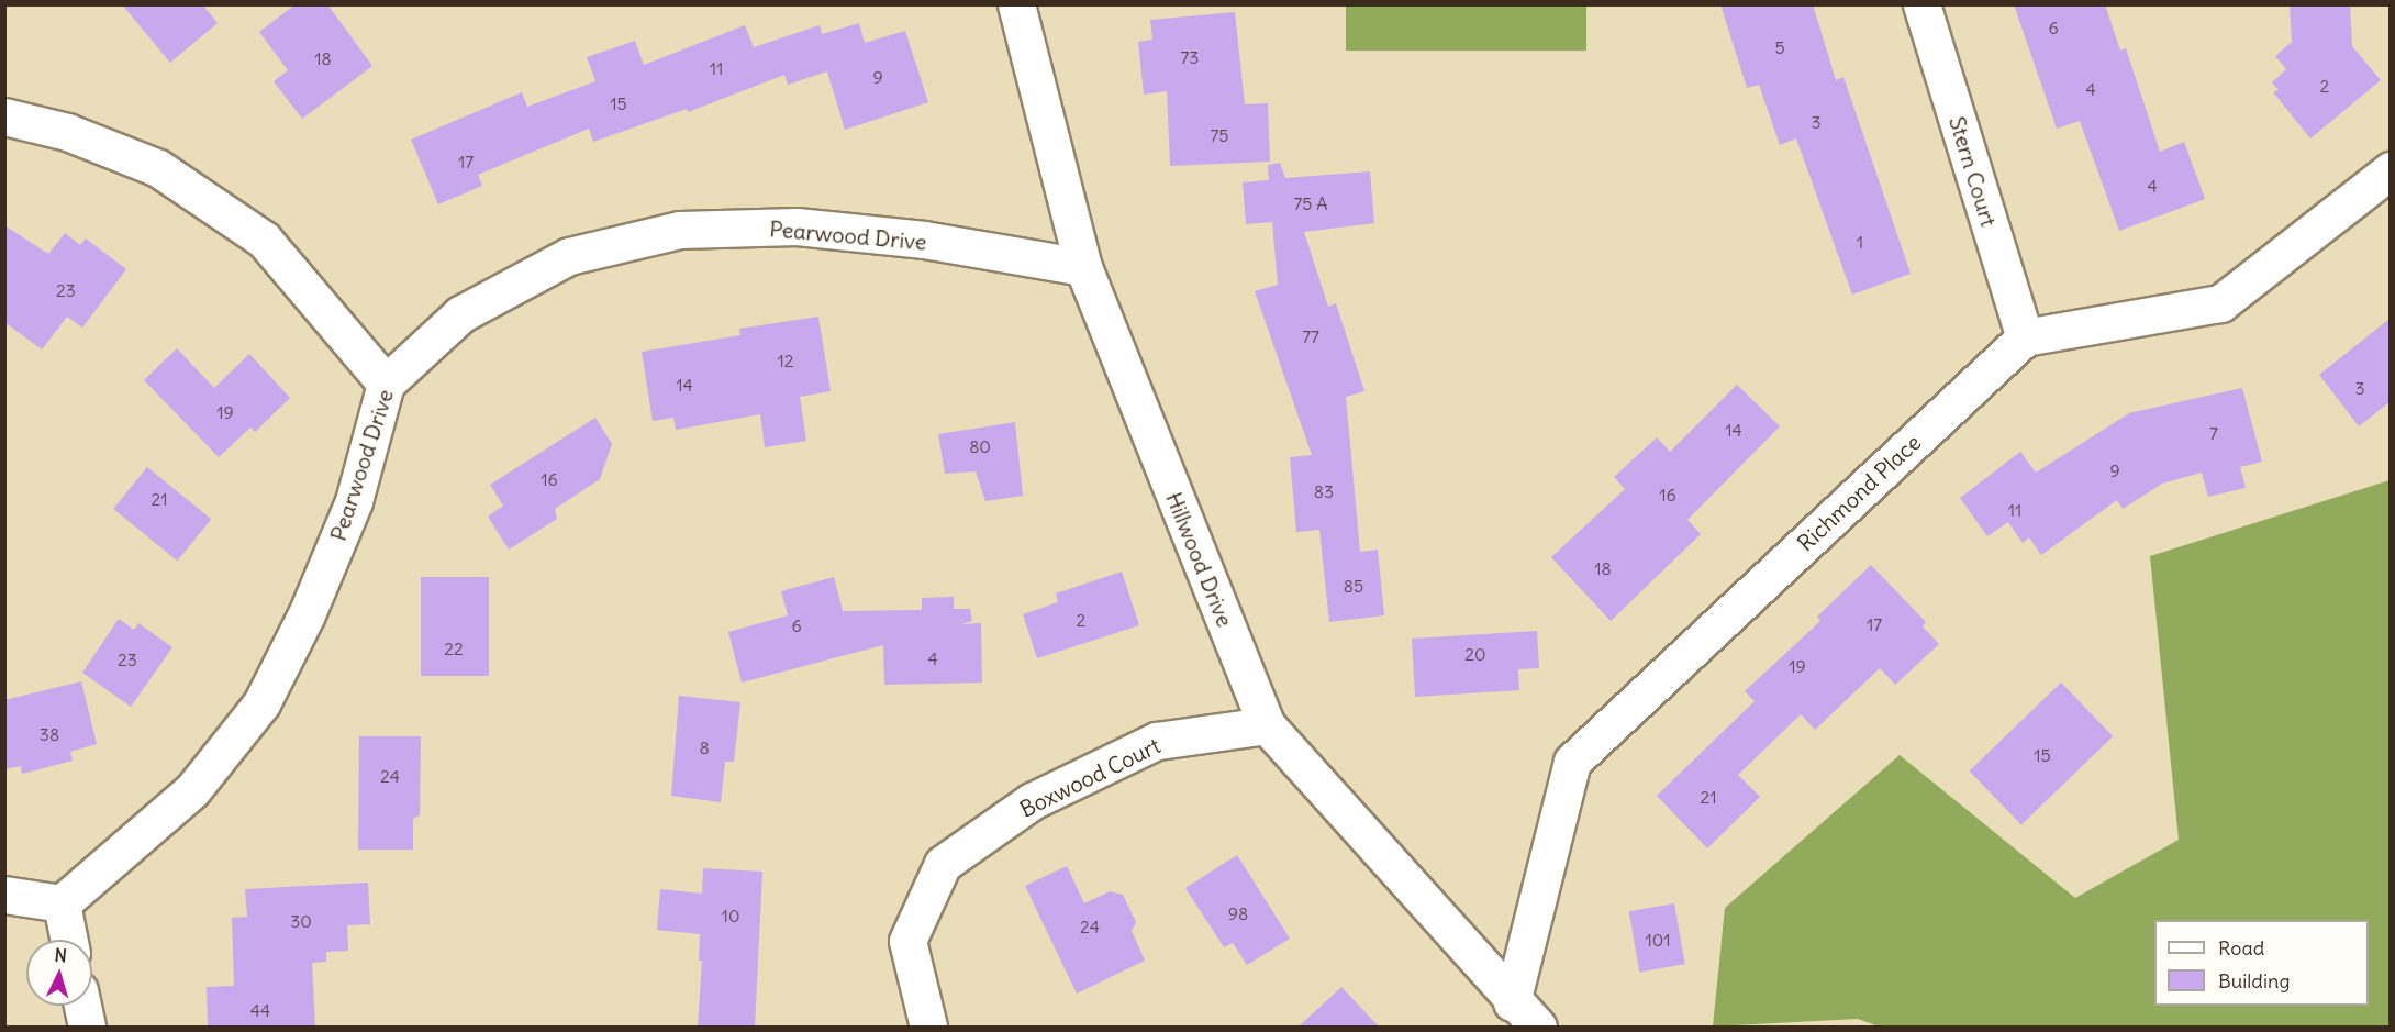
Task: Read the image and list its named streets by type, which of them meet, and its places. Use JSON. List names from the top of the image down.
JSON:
{
  "streets": {
    "street": [
      "Stern Court",
      "Pearwood Drive",
      "Richmond Place",
      "Hillwood Drive",
      "Boxwood Court"
    ]
  },
  "crossings": [
    ["Stern Court", "Richmond Place"],
    ["Pearwood Drive", "Hillwood Drive"],
    ["Richmond Place", "Hillwood Drive"],
    ["Hillwood Drive", "Boxwood Court"]
  ],
  "house_numbers": [
    "6",
    "5",
    "73",
    "18",
    "11",
    "9",
    "2",
    "4",
    "15",
    "3",
    "75",
    "17",
    "4",
    "75 A",
    "1",
    "23",
    "77",
    "12",
    "14",
    "3",
    "19",
    "14",
    "7",
    "80",
    "9",
    "16",
    "83",
    "16",
    "21",
    "11",
    "18",
    "85",
    "2",
    "17",
    "6",
    "22",
    "20",
    "4",
    "23",
    "19",
    "38",
    "8",
    "15",
    "24",
    "21",
    "98",
    "10",
    "30",
    "24",
    "101",
    "44"
  ],
  "legend": ["Road", "Building"],
  "north": "top"
}
